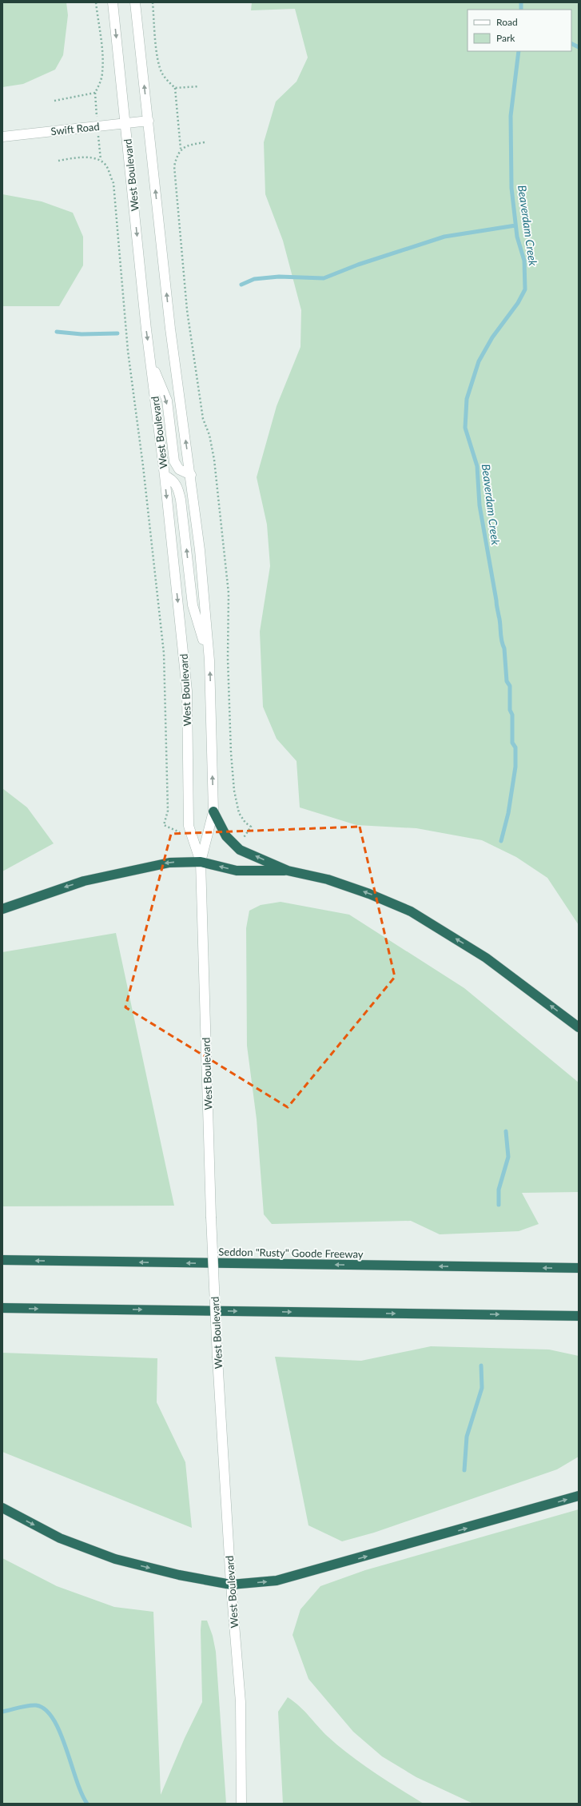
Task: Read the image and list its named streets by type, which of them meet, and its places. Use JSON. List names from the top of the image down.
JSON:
{
  "streets": {
    "highway": ["Seddon \"Rusty\" Goode Freeway"],
    "street": ["Swift Road", "West Boulevard"]
  },
  "crossings": [
    ["Swift Road", "West Boulevard"]
  ],
  "water": ["Beaverdam Creek"],
  "legend": ["Road", "Park"]
}
